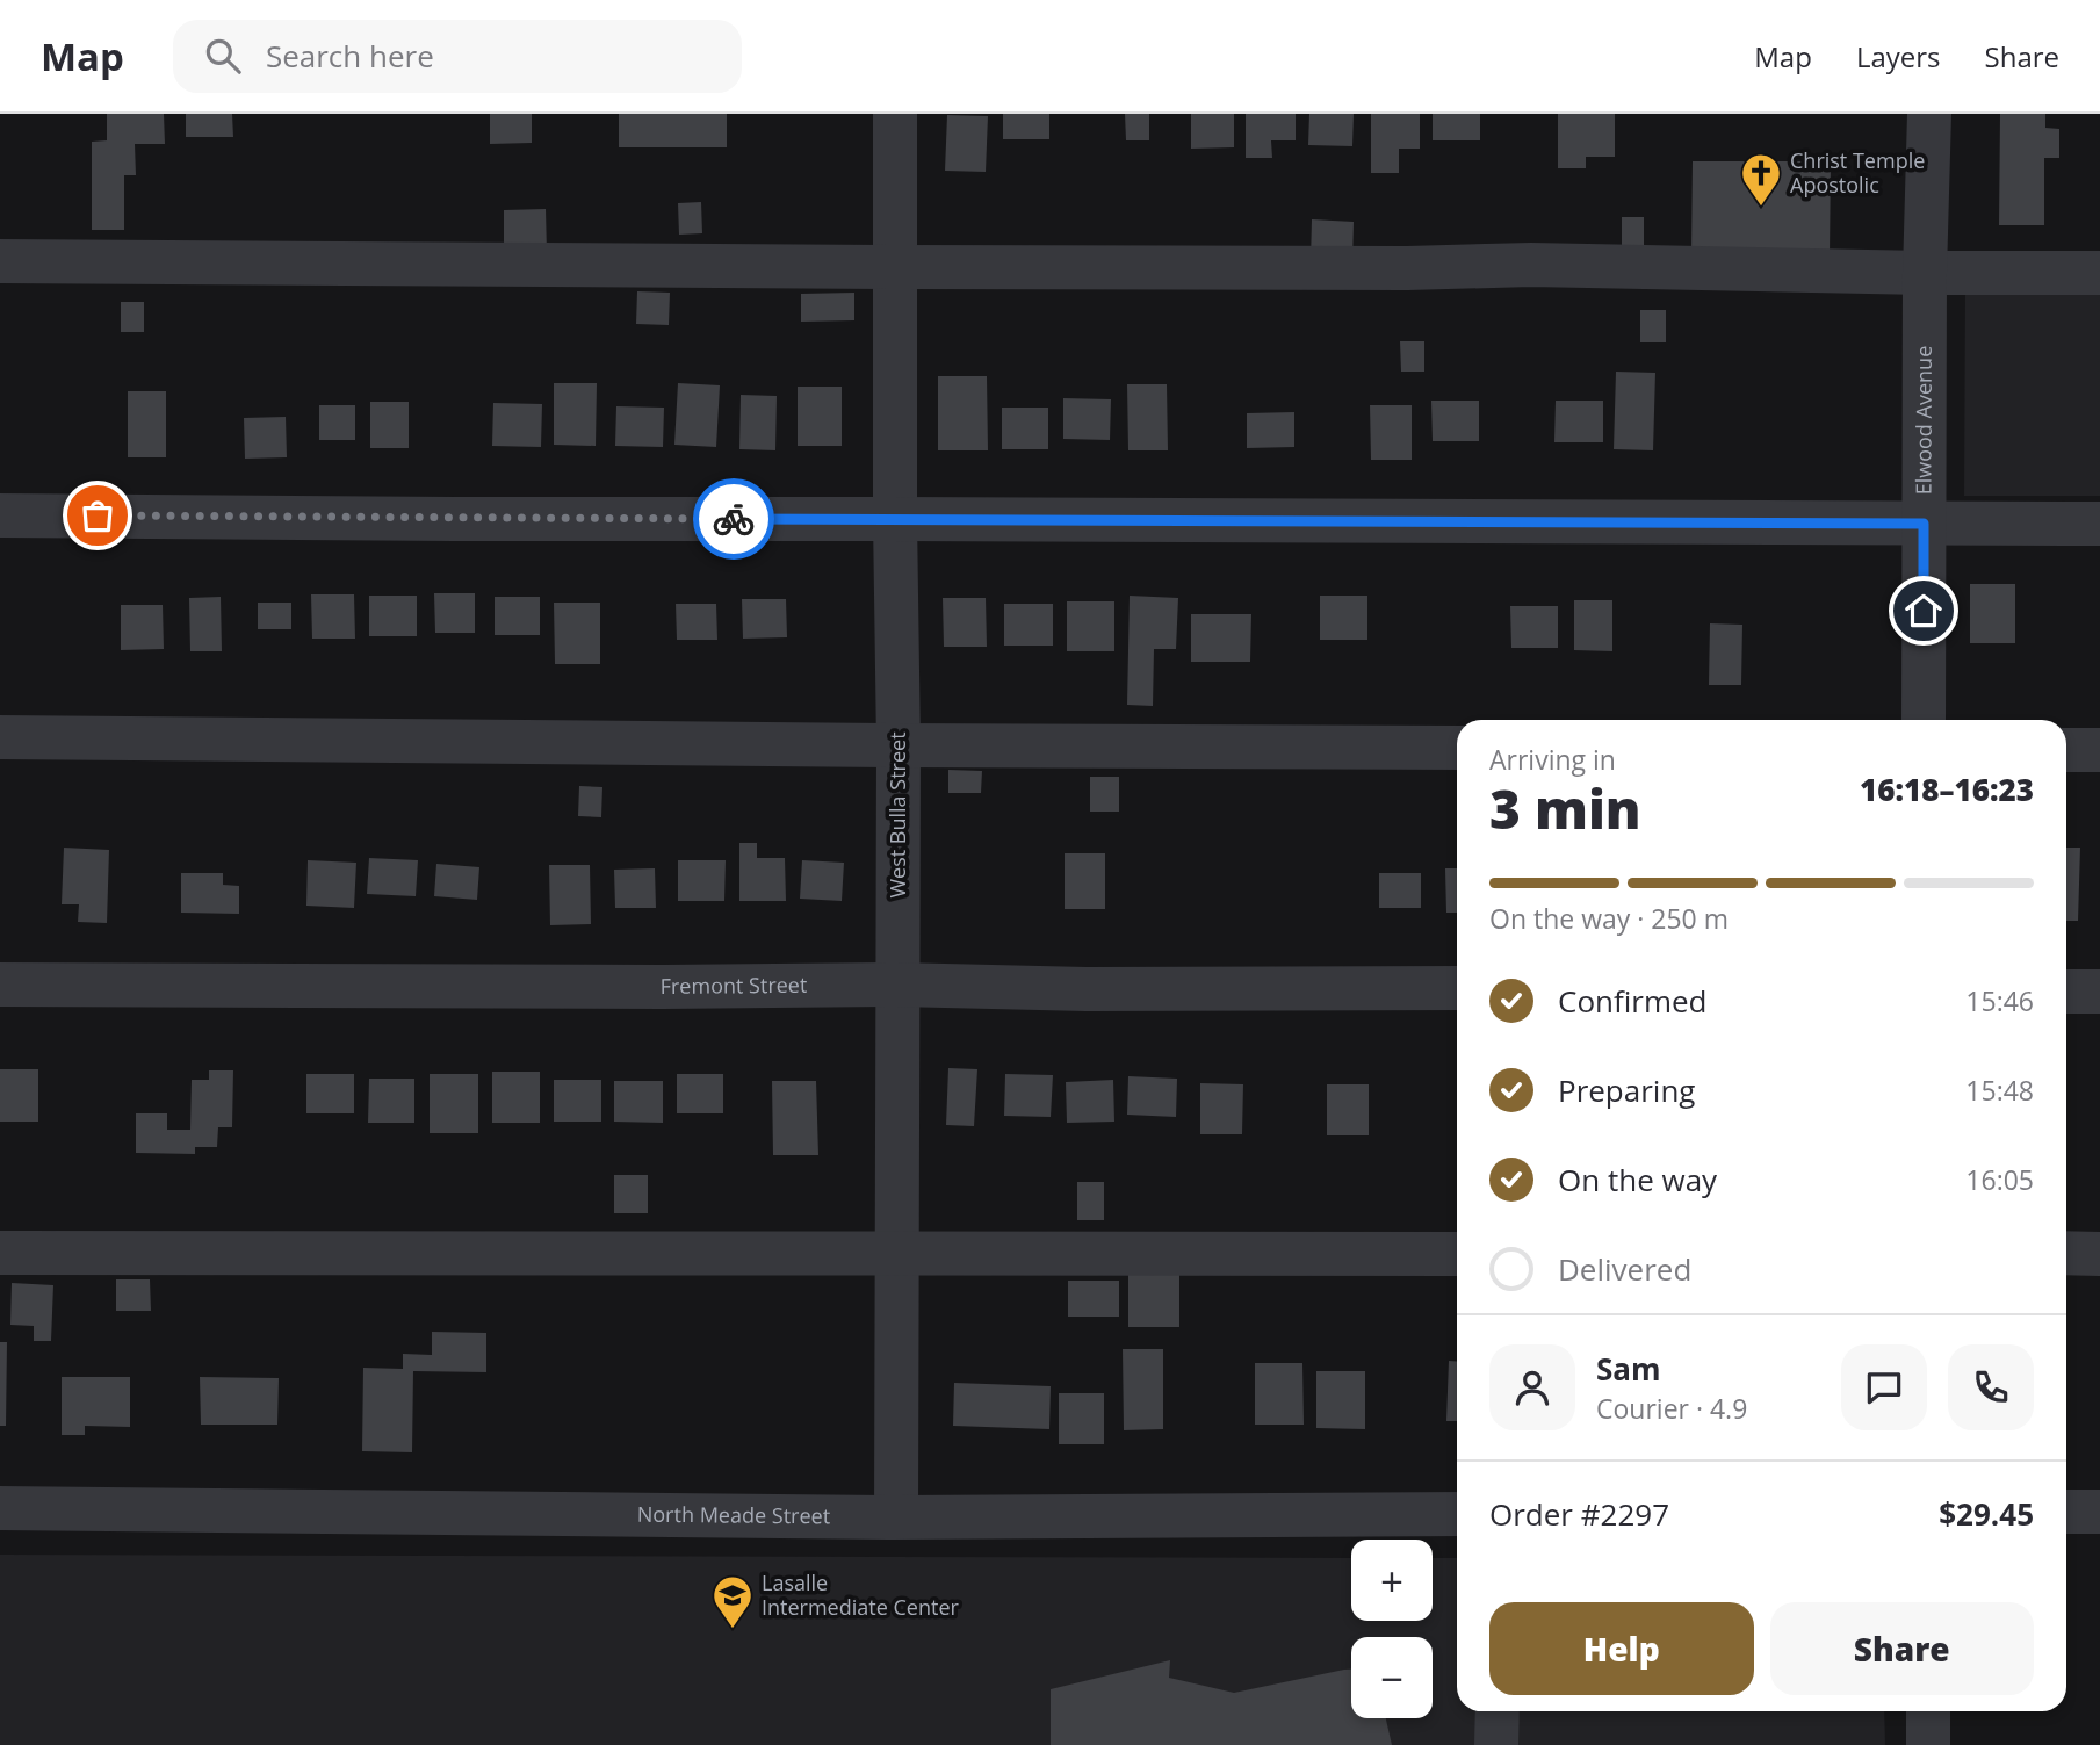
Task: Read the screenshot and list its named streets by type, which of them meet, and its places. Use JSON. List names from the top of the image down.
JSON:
{
  "streets": {
    "street": [
      "Elwood Avenue",
      "West Bulla Street",
      "Fremont Street",
      "North Meade Street"
    ]
  },
  "crossings": [
    ["West Bulla Street", "Fremont Street"],
    ["West Bulla Street", "North Meade Street"]
  ],
  "places": {
    "church": ["Christ Temple Apostolic"],
    "school or university": ["Lasalle Intermediate Center"]
  },
  "page": {
    "header": "Map",
    "search": "Search here",
    "nav": ["Map", "Layers", "Share"],
    "heading": ["3 min", "Arriving in", "16:18–16:23"],
    "panel": [
      "Sam",
      "Courier · 4.9",
      "Order #2297",
      "$29.45"
    ],
    "bar": "On the way · 250 m",
    "list": [
      ["Confirmed", "15:46"],
      ["Preparing", "15:48"],
      ["On the way", "16:05"],
      "Delivered"
    ],
    "map_buttons": ["+", "−"],
    "buttons": ["Help", "Share"]
  }
}
